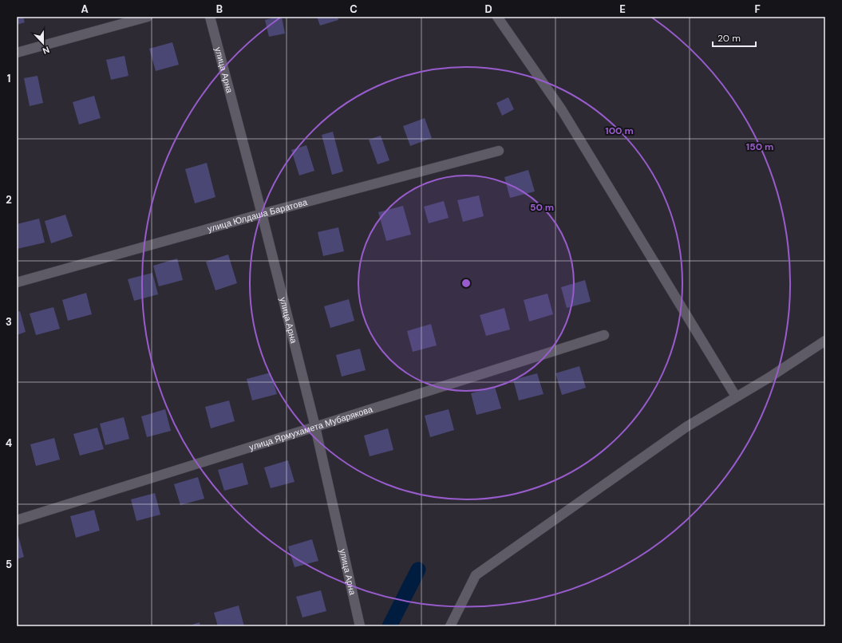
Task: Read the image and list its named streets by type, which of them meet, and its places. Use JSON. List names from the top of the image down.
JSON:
{
  "streets": {
    "street": ["улица Арна", "улица Юлдаша Баратова", "улица Ярмухамета Мубарякова"]
  },
  "crossings": [
    ["улица Арна", "улица Юлдаша Баратова"],
    ["улица Арна", "улица Ярмухамета Мубарякова"]
  ],
  "scale_bar": "20 m",
  "north": "bottom",
  "grid": {
    "columns": [
      "A",
      "B",
      "C",
      "D",
      "E",
      "F"
    ],
    "rows": [
      "1",
      "2",
      "3",
      "4",
      "5"
    ]
  },
  "rings": ["100 m", "150 m", "50 m"]
}
